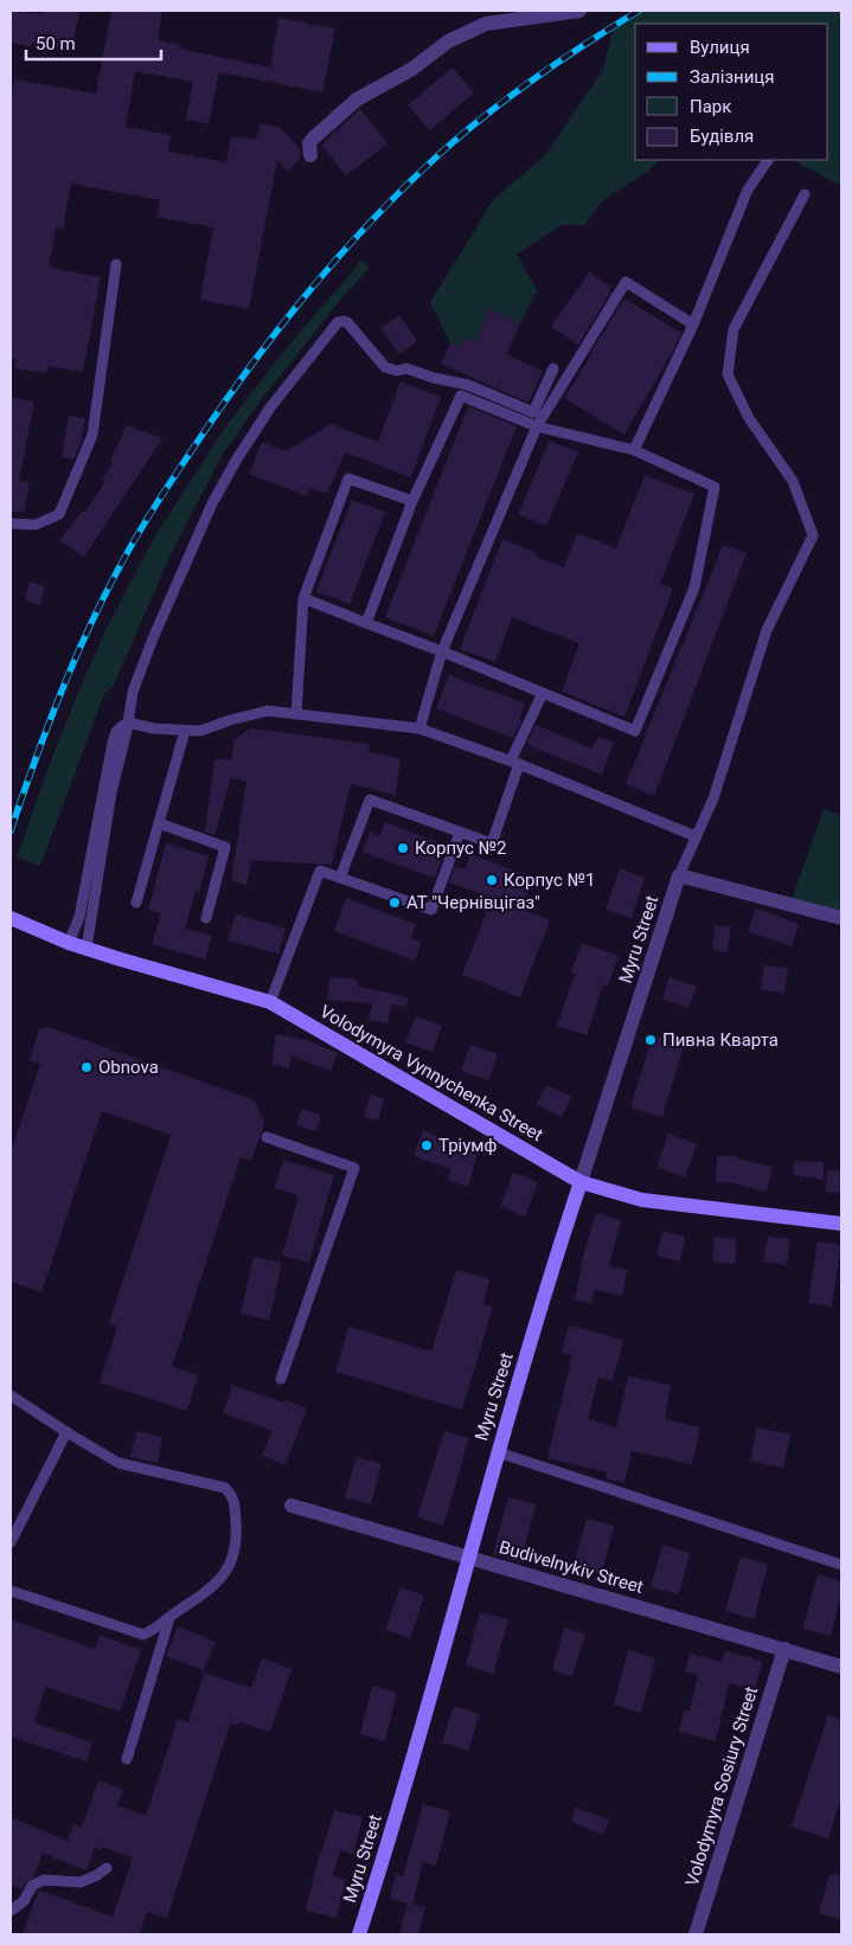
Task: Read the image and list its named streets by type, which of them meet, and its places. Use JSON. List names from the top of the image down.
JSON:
{
  "streets": {
    "main road": ["Myru Street", "Volodymyra Vynnychenka Street"],
    "street": ["Budivelnykiv Street", "Volodymyra Sosiury Street"]
  },
  "crossings": [
    ["Myru Street", "Volodymyra Vynnychenka Street"],
    ["Myru Street", "Budivelnykiv Street"],
    ["Budivelnykiv Street", "Volodymyra Sosiury Street"]
  ],
  "places": [
    "Корпус №2",
    "Корпус №1",
    "АТ \"Чернівцігаз\"",
    "Пивна Кварта",
    "Obnova",
    "Тріумф"
  ],
  "legend": [
    "Вулиця",
    "Залізниця",
    "Парк",
    "Будівля"
  ],
  "scale_bar": "50 m"
}
